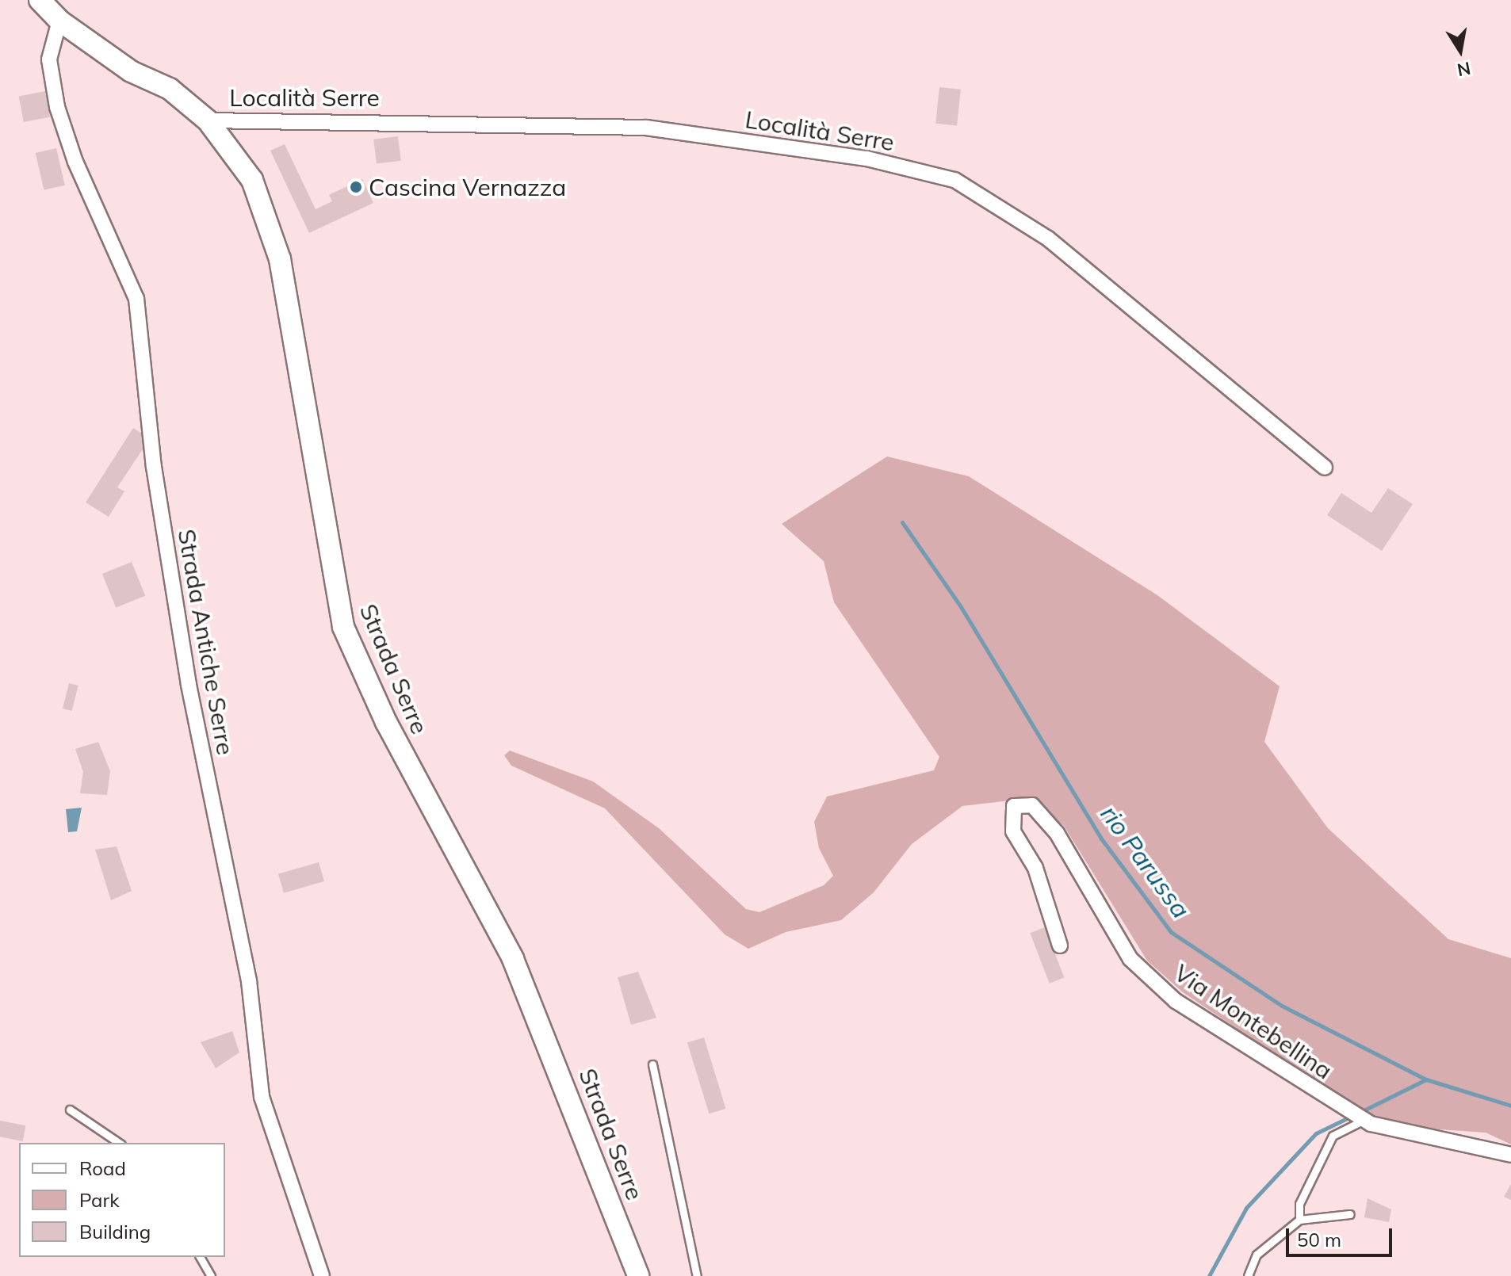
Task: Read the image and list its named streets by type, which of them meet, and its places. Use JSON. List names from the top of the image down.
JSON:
{
  "streets": {
    "main road": ["Strada Serre"],
    "street": ["Località Serre", "Strada Antiche Serre", "Via Montebellina"]
  },
  "crossings": [
    ["Località Serre", "Strada Serre"],
    ["Strada Antiche Serre", "Strada Serre"]
  ],
  "water": ["rio Parussa"],
  "places": ["Cascina Vernazza"],
  "legend": ["Road", "Park", "Building"],
  "scale_bar": "50 m",
  "north": "bottom"
}
